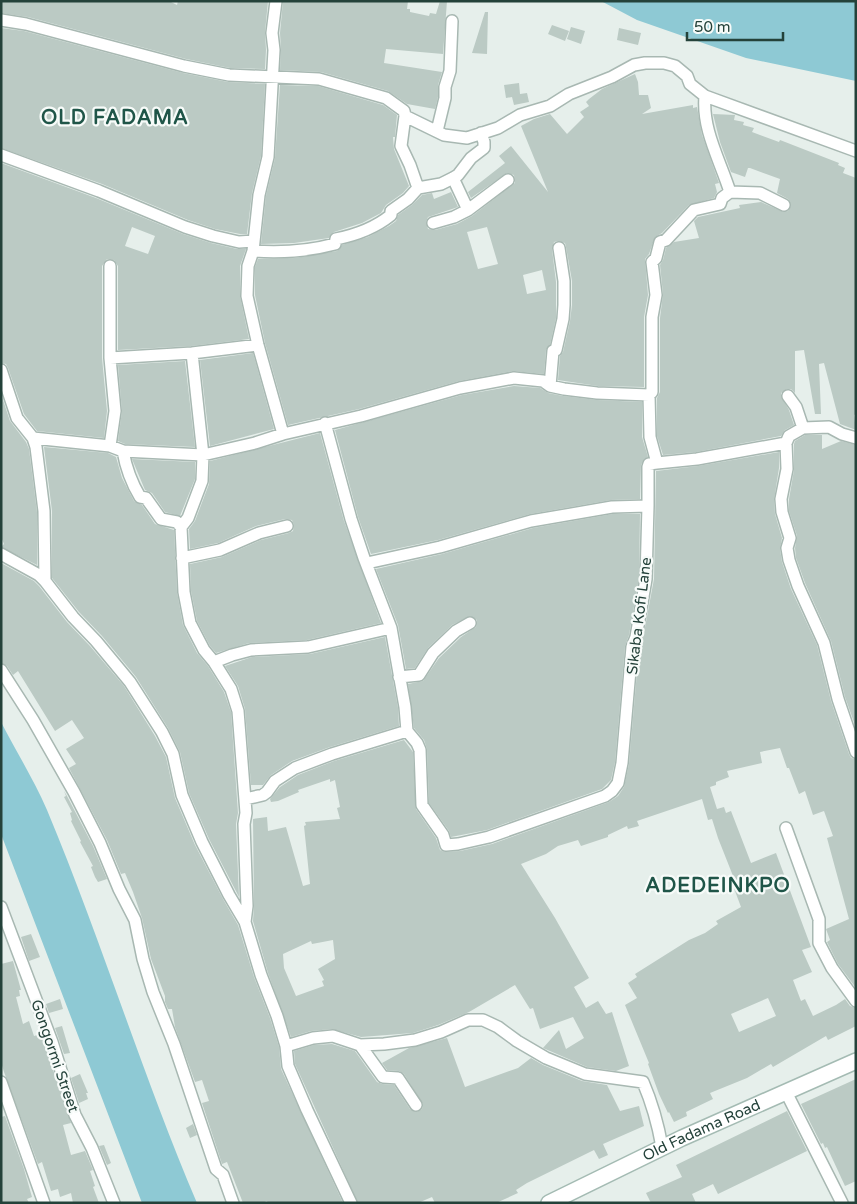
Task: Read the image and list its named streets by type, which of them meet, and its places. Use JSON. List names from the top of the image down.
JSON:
{
  "streets": {
    "street": ["Sikaba Kofi Lane", "Gongormi Street", "Old Fadama Road"]
  },
  "districts": ["OLD FADAMA", "ADEDEINKPO"],
  "scale_bar": "50 m"
}
